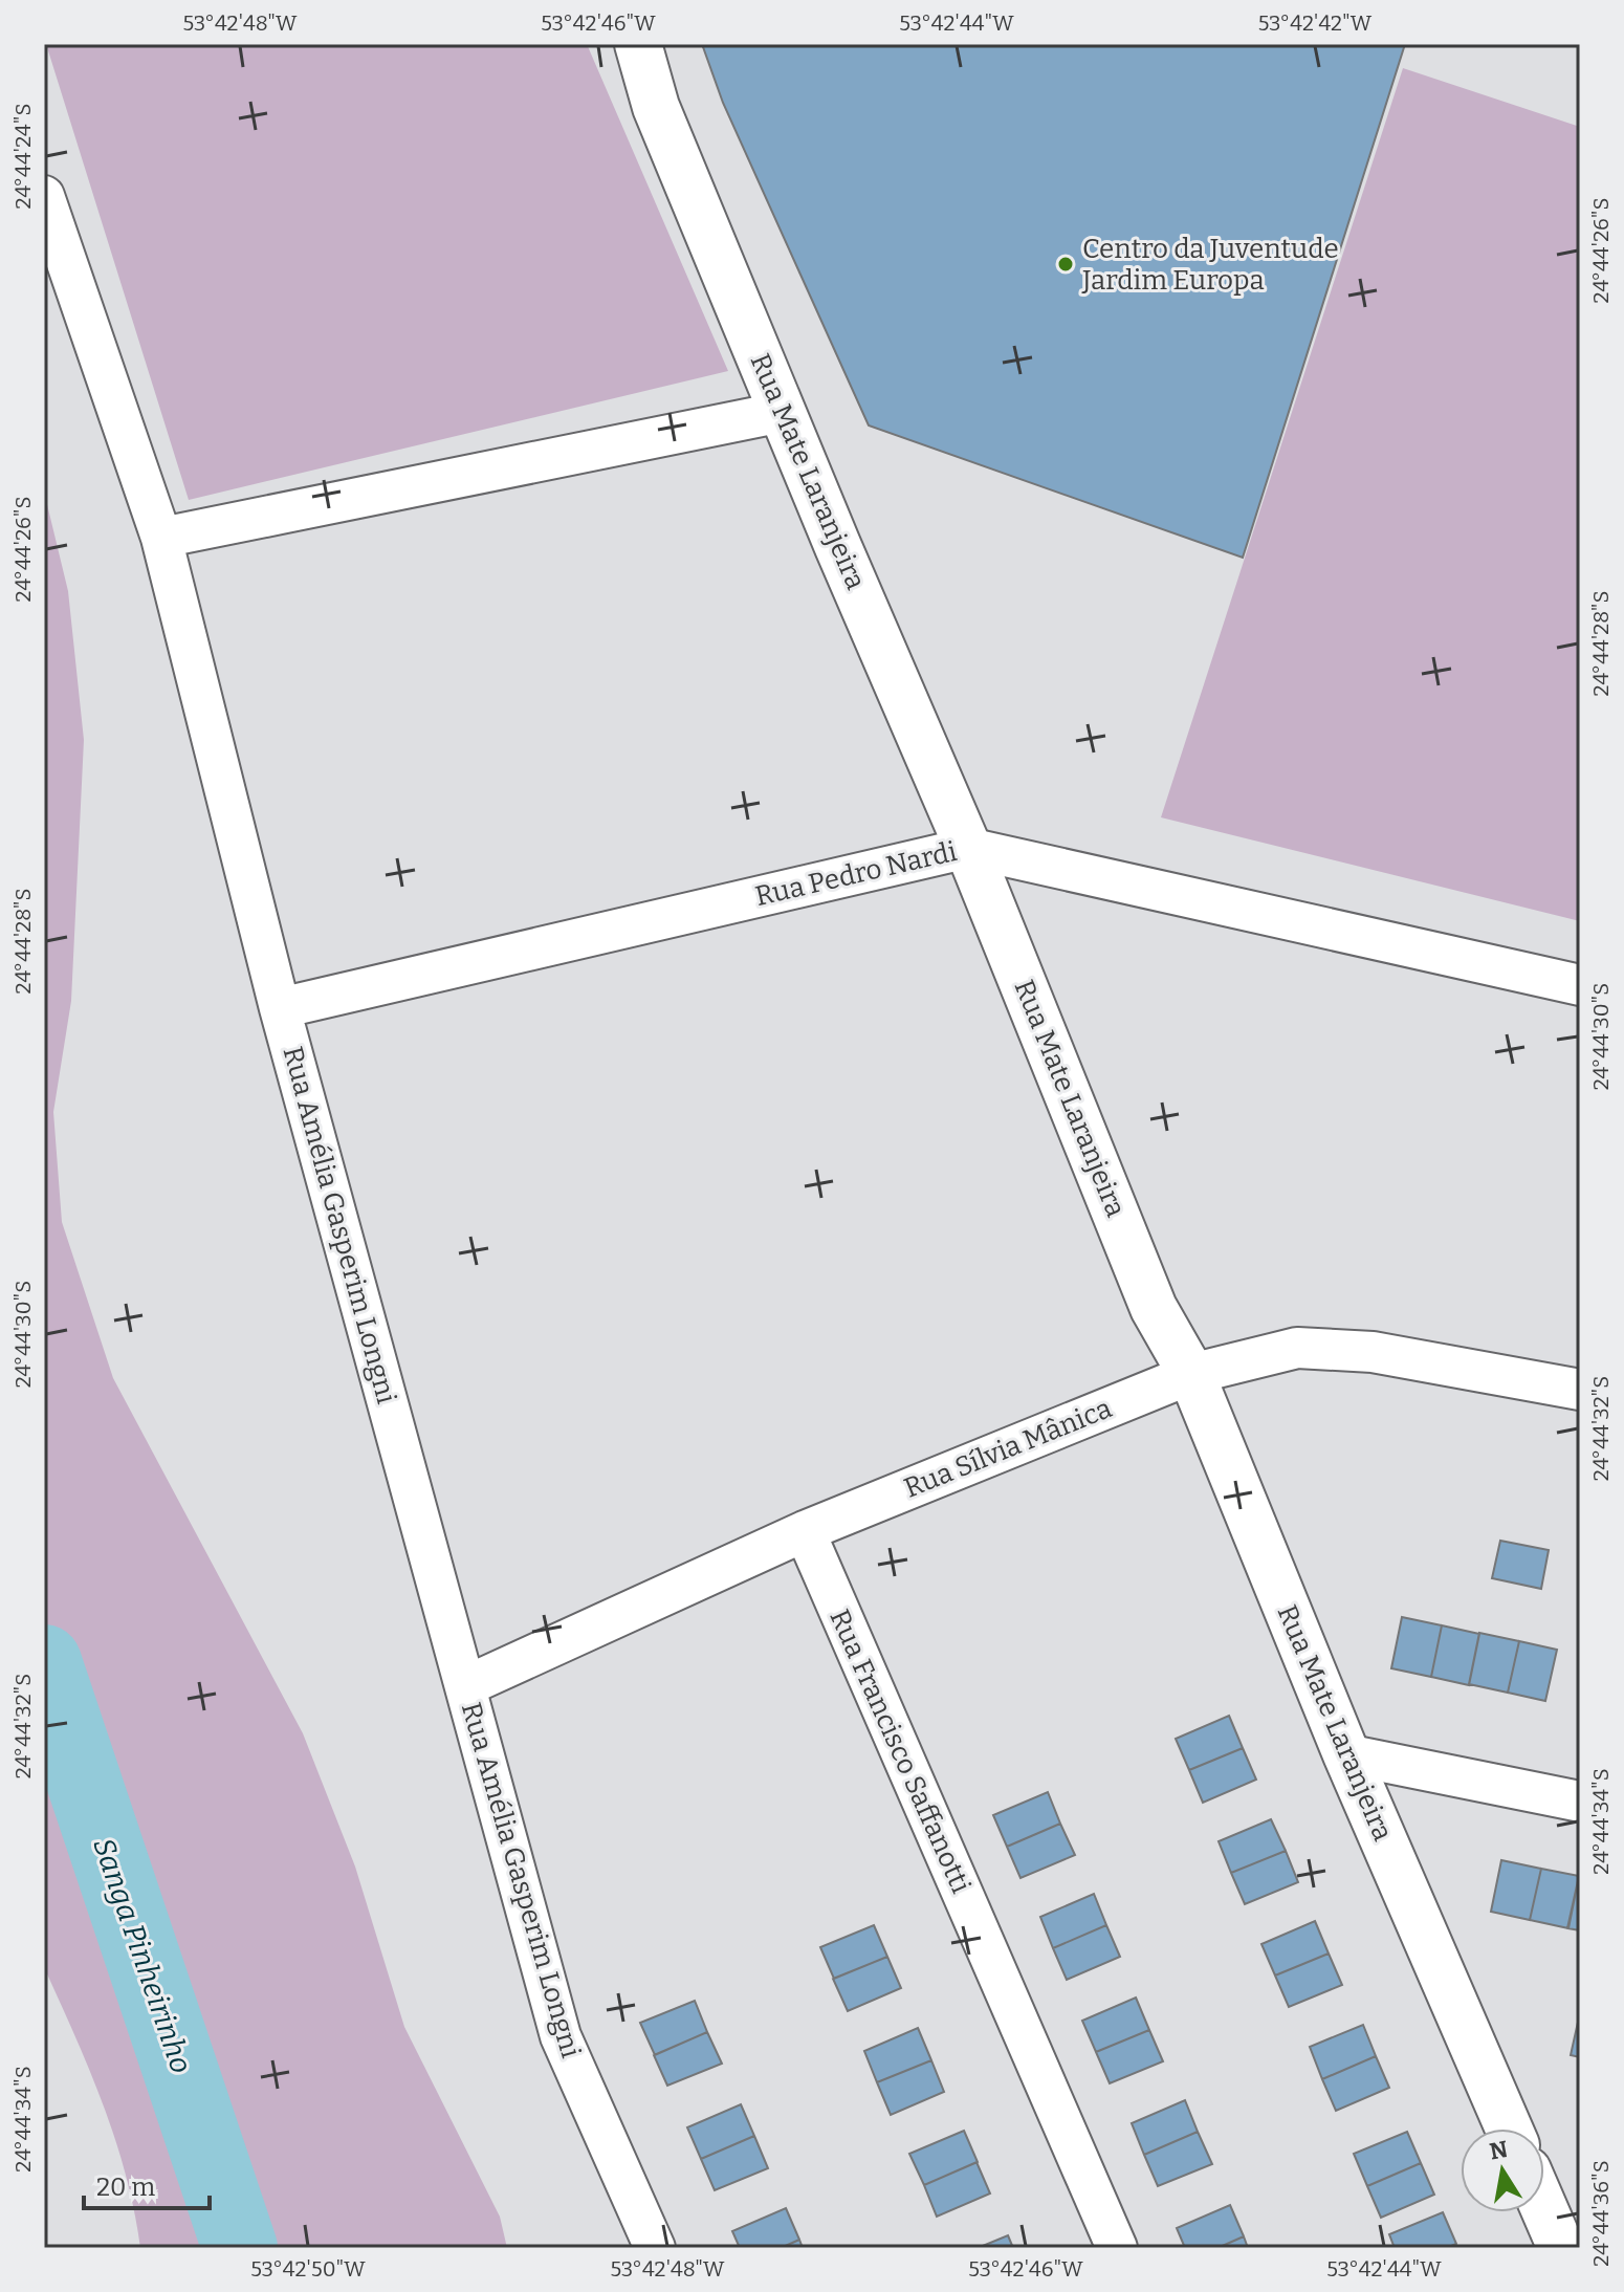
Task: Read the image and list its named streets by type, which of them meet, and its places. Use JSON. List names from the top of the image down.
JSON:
{
  "streets": {
    "street": [
      "Rua Mate Laranjeira",
      "Rua Pedro Nardi",
      "Rua Amélia Gasperim Longni",
      "Rua Sílvia Mânica",
      "Rua Francisco Saffanotti"
    ]
  },
  "crossings": [
    ["Rua Mate Laranjeira", "Rua Pedro Nardi"],
    ["Rua Mate Laranjeira", "Rua Sílvia Mânica"],
    ["Rua Pedro Nardi", "Rua Amélia Gasperim Longni"],
    ["Rua Amélia Gasperim Longni", "Rua Sílvia Mânica"],
    ["Rua Sílvia Mânica", "Rua Francisco Saffanotti"]
  ],
  "water": ["Sanga Pinheirinho"],
  "places": ["Centro da Juventude Jardim Europa"],
  "scale_bar": "20 m",
  "north": "top",
  "coordinates": [
    "53°42'48\"W",
    "53°42'46\"W",
    "53°42'44\"W",
    "53°42'42\"W",
    "24°44'24\"S",
    "24°44'26\"S",
    "24°44'28\"S",
    "24°44'30\"S",
    "24°44'32\"S",
    "24°44'34\"S",
    "24°44'36\"S",
    "53°42'50\"W"
  ]
}
